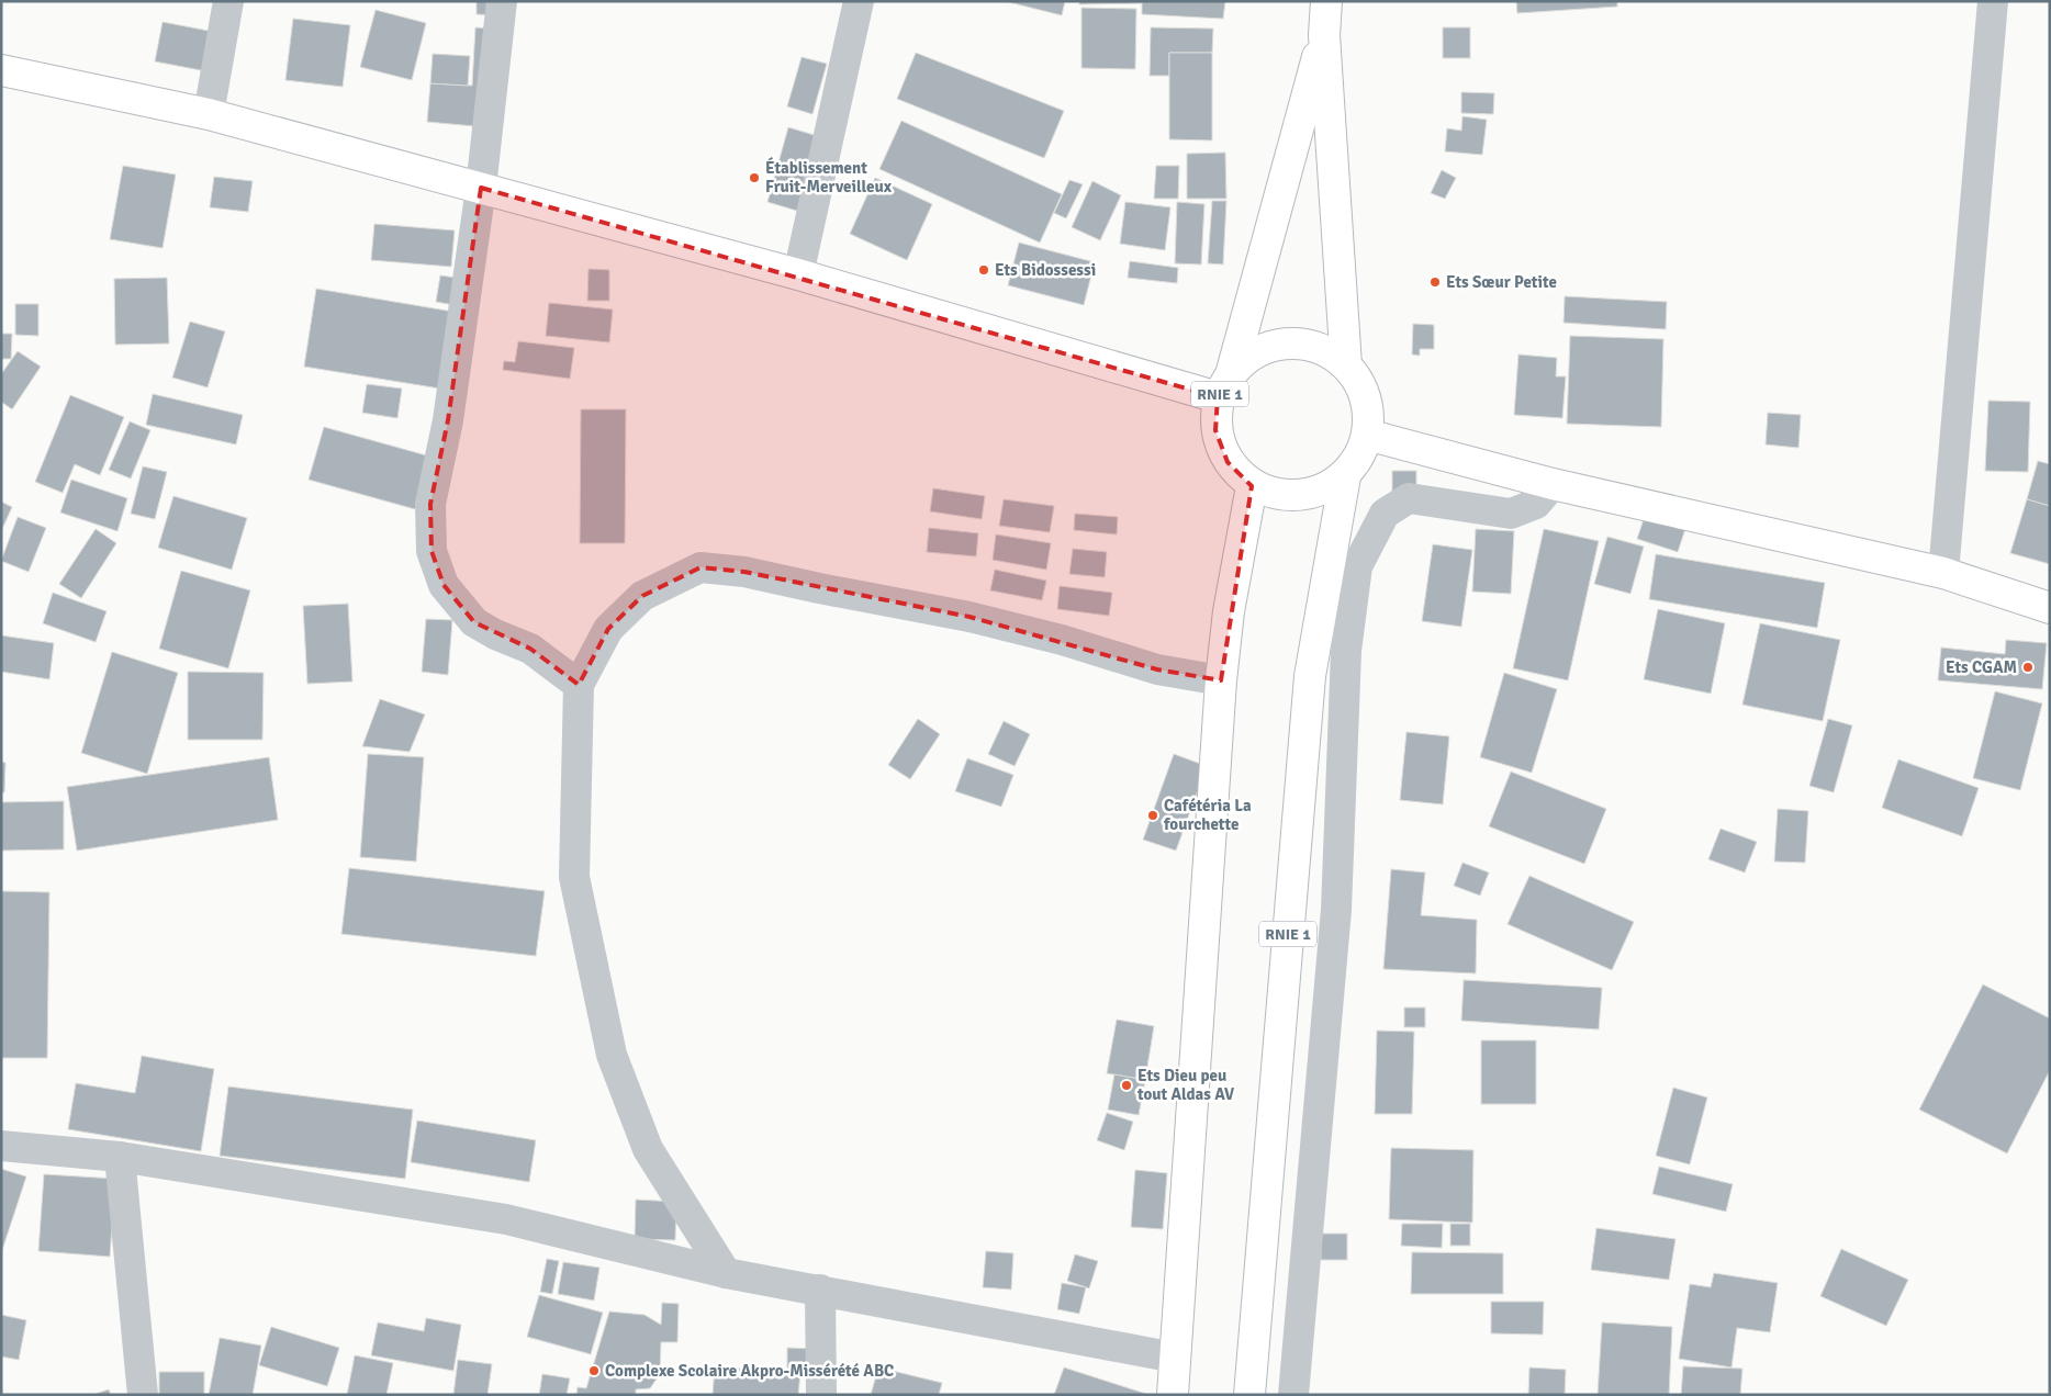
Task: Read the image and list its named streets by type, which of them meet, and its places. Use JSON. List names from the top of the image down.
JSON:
{
  "streets": {
    "main road": ["RNIE 1"]
  },
  "places": [
    "Établissement Fruit-Merveilleux",
    "Ets Bidossessi",
    "Ets Sœur Petite",
    "Ets CGAM",
    "Cafétéria La fourchette",
    "Ets Dieu peu tout Aldas AV",
    "Complexe Scolaire Akpro-Missérété ABC"
  ]
}
